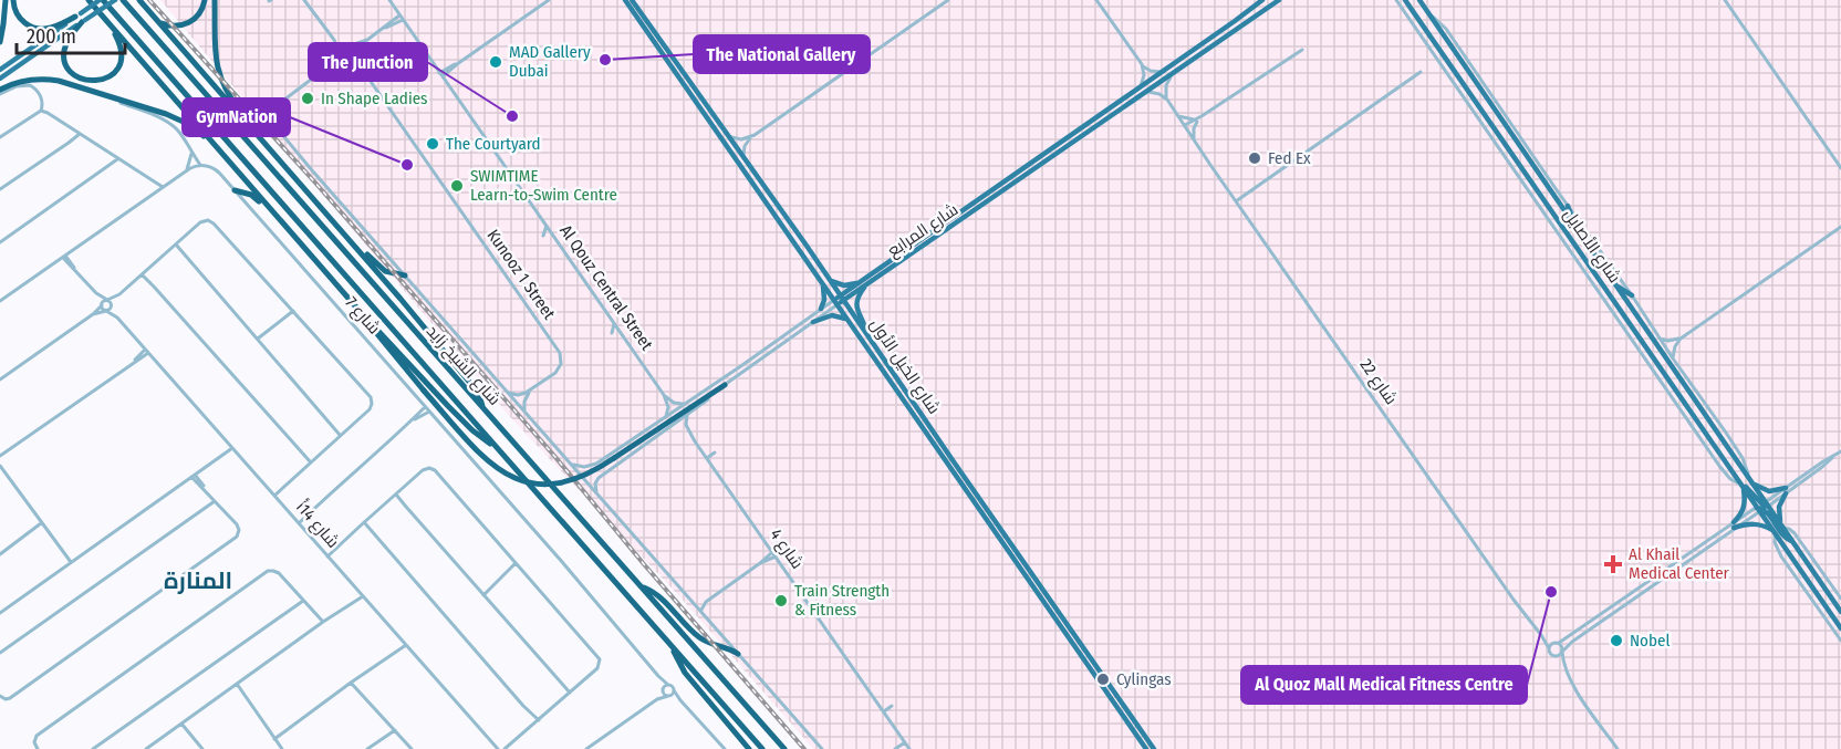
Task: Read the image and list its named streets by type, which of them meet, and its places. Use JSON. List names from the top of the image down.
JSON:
{
  "streets": {
    "highway": ["شارع الشيخ زايد"],
    "main road": ["شارع المرابع", "شارع الأصايل", "شارع الخيل الأول"],
    "street": [
      "Kunooz 1 Street",
      "Al Qouz Central Street",
      "شارع 7",
      "شارع 22",
      "شارع 14أ",
      "شارع 4"
    ]
  },
  "crossings": [
    ["شارع المرابع", "Al Qouz Central Street"],
    ["شارع المرابع", "شارع الخيل الأول"]
  ],
  "districts": ["المنارة"],
  "places": {
    "other": [
      "The National Gallery",
      "MAD Gallery Dubai",
      "In Shape Ladies",
      "The Junction",
      "The Courtyard",
      "Fed Ex",
      "GymNation",
      "SWIMTIME Learn-to-Swim Centre",
      "Al Quoz Mall Medical Fitness Centre",
      "Train Strength & Fitness",
      "Nobel",
      "Cylingas"
    ],
    "health": ["Al Khail Medical Center"]
  },
  "scale_bar": "200 m"
}
